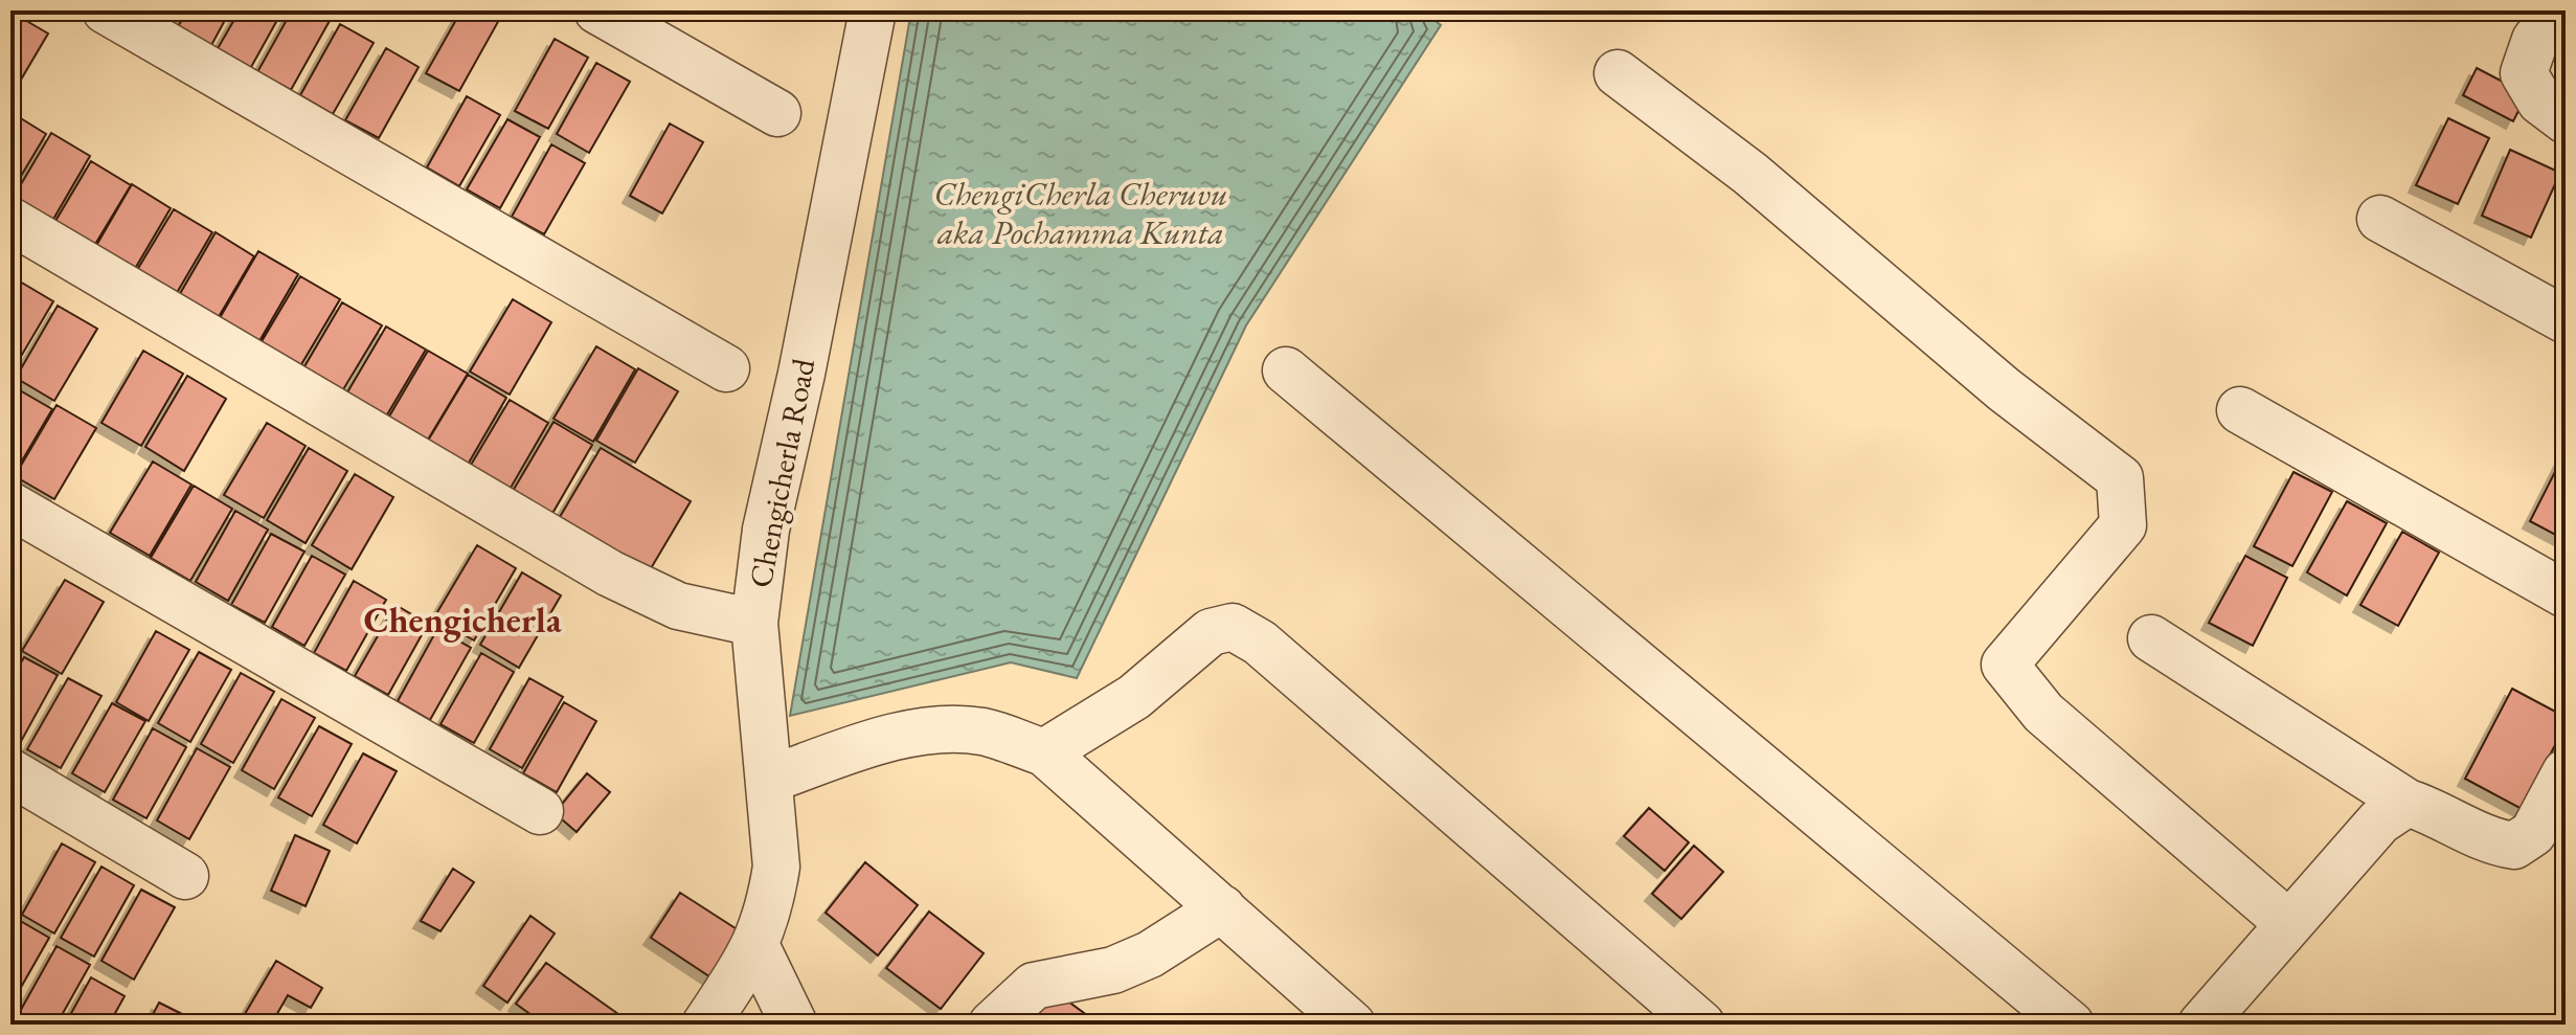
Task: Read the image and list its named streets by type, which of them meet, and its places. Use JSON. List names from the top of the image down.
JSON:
{
  "streets": {
    "street": ["Chengicherla Road"]
  },
  "districts": ["Chengicherla"],
  "water": ["ChengiCherla Cheruvu aka Pochamma Kunta"]
}
